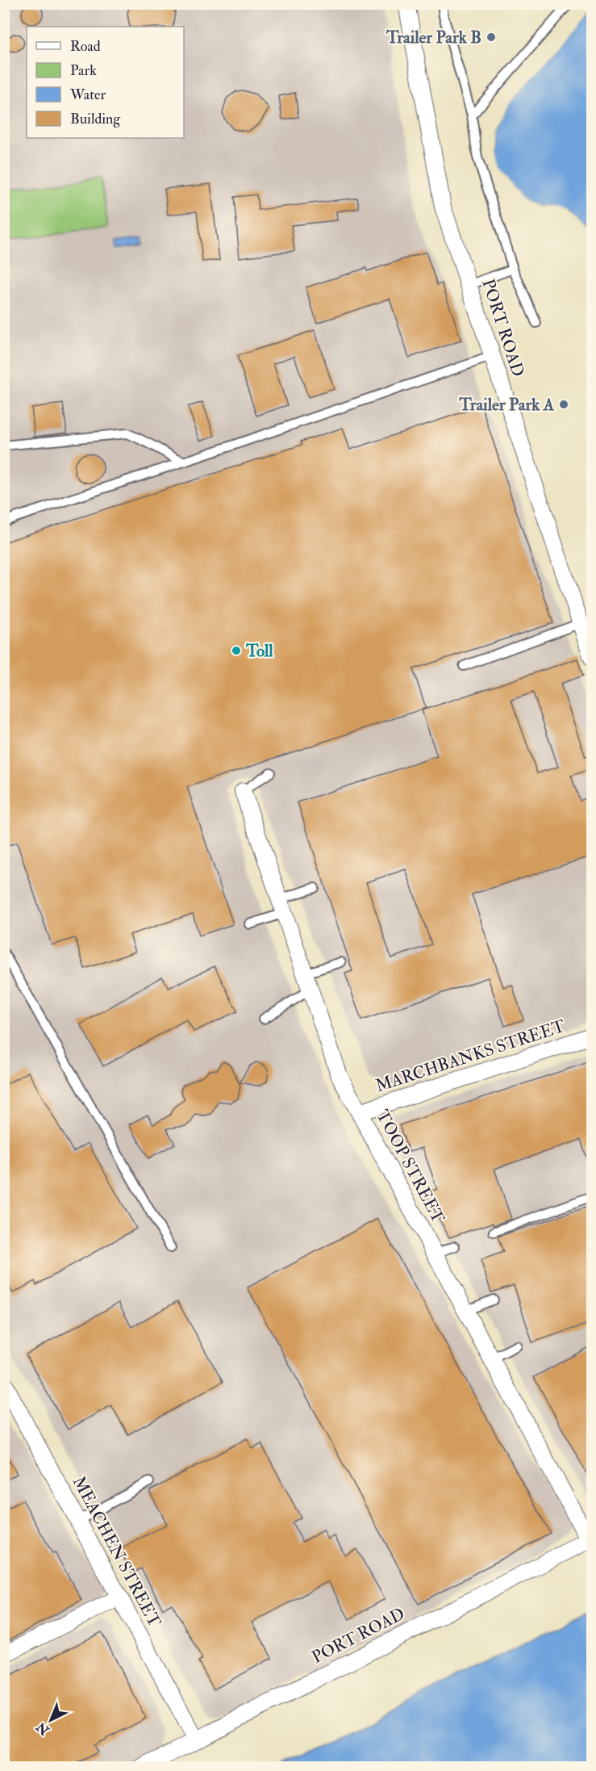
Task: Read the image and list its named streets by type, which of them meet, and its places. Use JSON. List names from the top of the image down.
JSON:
{
  "streets": {
    "street": [
      "PORT ROAD",
      "MARCHBANKS STREET",
      "TOOP STREET",
      "MEACHEN STREET"
    ]
  },
  "crossings": [
    ["PORT ROAD", "TOOP STREET"],
    ["PORT ROAD", "MEACHEN STREET"],
    ["MARCHBANKS STREET", "TOOP STREET"]
  ],
  "places": ["Trailer Park B", "Trailer Park A", "Toll"],
  "legend": [
    "Road",
    "Park",
    "Water",
    "Building"
  ],
  "north": "bottom left"
}
